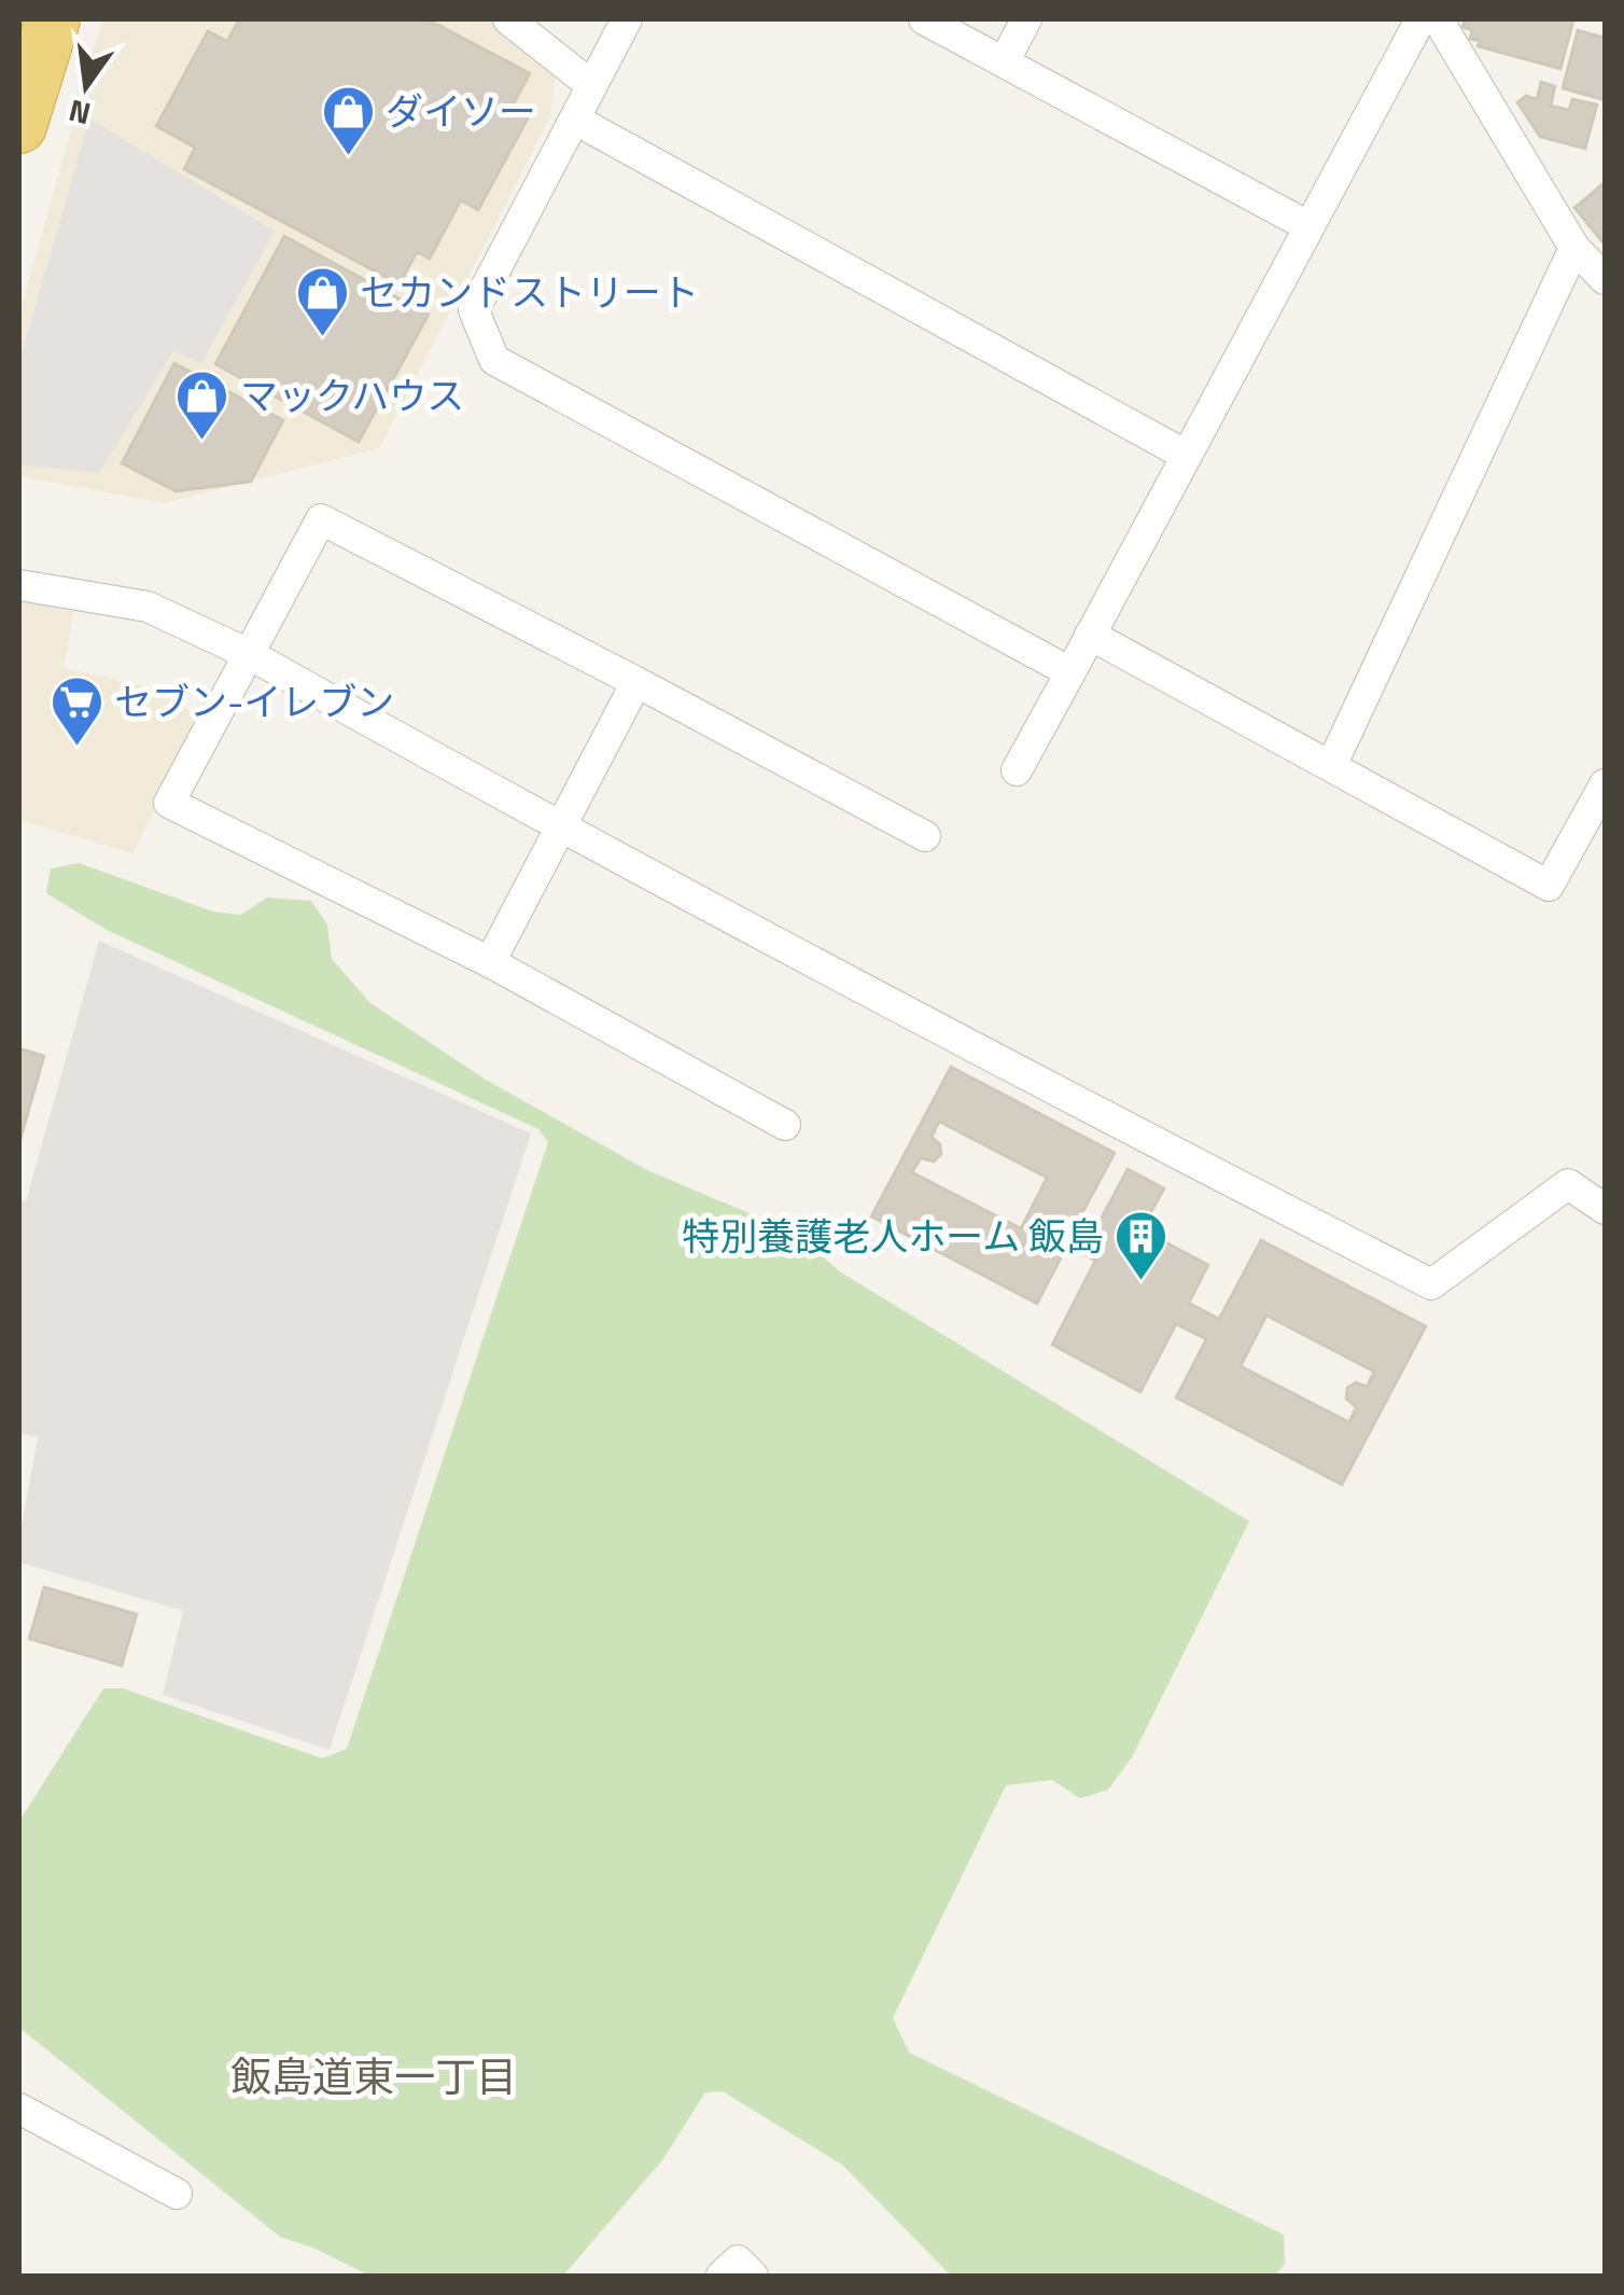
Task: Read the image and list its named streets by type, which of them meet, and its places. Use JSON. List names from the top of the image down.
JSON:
{
  "districts": ["飯島道東一丁目"],
  "places": {
    "shop": ["ダイソー", "セカンドストリート", "マックハウス"],
    "supermarket": ["セブン-イレブン"],
    "building": ["特別養護老人ホーム 飯島"]
  },
  "north": "bottom"
}
